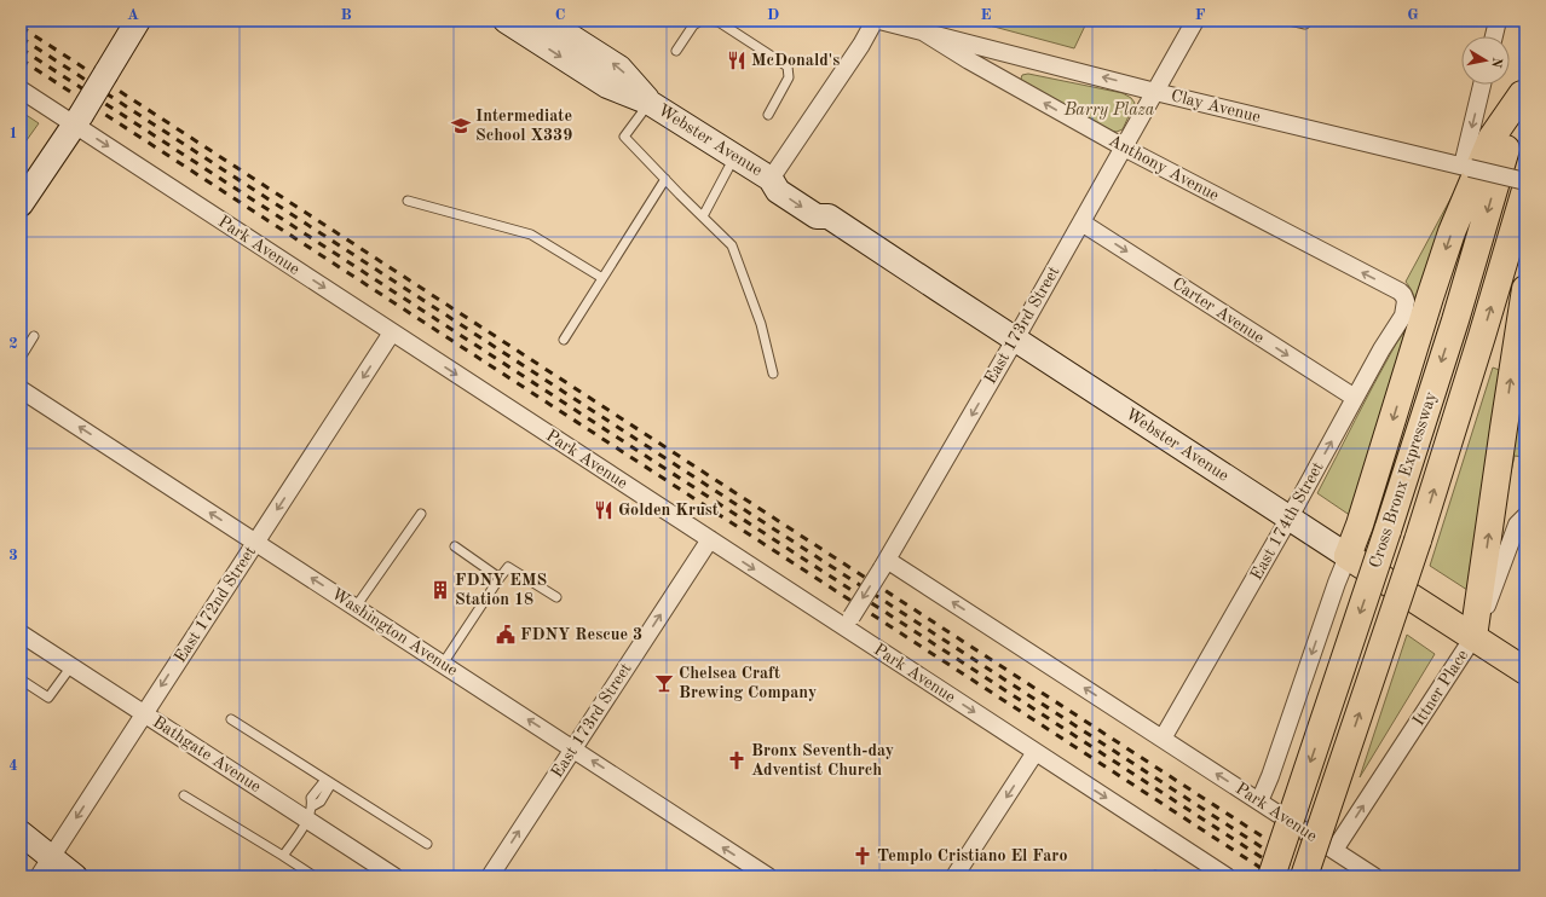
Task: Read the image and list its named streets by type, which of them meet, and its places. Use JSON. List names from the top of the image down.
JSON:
{
  "streets": {
    "main road": ["Webster Avenue", "Cross Bronx Expressway"],
    "street": [
      "Clay Avenue",
      "Anthony Avenue",
      "Park Avenue",
      "Carter Avenue",
      "East 173rd Street",
      "East 174th Street",
      "East 172nd Street",
      "Washington Avenue",
      "Ittner Place",
      "Bathgate Avenue"
    ]
  },
  "crossings": [
    ["Clay Avenue", "Anthony Avenue"],
    ["Clay Avenue", "East 173rd Street"],
    ["Webster Avenue", "East 173rd Street"],
    ["Webster Avenue", "East 174th Street"],
    ["Webster Avenue", "Ittner Place"],
    ["Anthony Avenue", "East 173rd Street"],
    ["Anthony Avenue", "East 174th Street"],
    ["Park Avenue", "East 173rd Street"],
    ["Park Avenue", "East 174th Street"],
    ["Park Avenue", "East 172nd Street"],
    ["Park Avenue", "Ittner Place"],
    ["Carter Avenue", "East 173rd Street"],
    ["Carter Avenue", "East 174th Street"],
    ["East 173rd Street", "Washington Avenue"],
    ["East 172nd Street", "Washington Avenue"],
    ["East 172nd Street", "Bathgate Avenue"]
  ],
  "one_way": [
    "Clay Avenue",
    "Anthony Avenue",
    "Carter Avenue",
    "East 172nd Street",
    "Washington Avenue"
  ],
  "parks": ["Barry Plaza"],
  "places": {
    "restaurant": ["McDonald's", "Golden Krust"],
    "school or university": ["Intermediate School X339"],
    "building": ["FDNY EMS Station 18"],
    "public building": ["FDNY Rescue 3"],
    "bar": ["Chelsea Craft Brewing Company"],
    "church": ["Bronx Seventh-day Adventist Church", "Templo Cristiano El Faro"]
  },
  "north": "right",
  "grid": {
    "columns": [
      "A",
      "B",
      "C",
      "D",
      "E",
      "F",
      "G"
    ],
    "rows": [
      "1",
      "2",
      "3",
      "4"
    ]
  }
}
